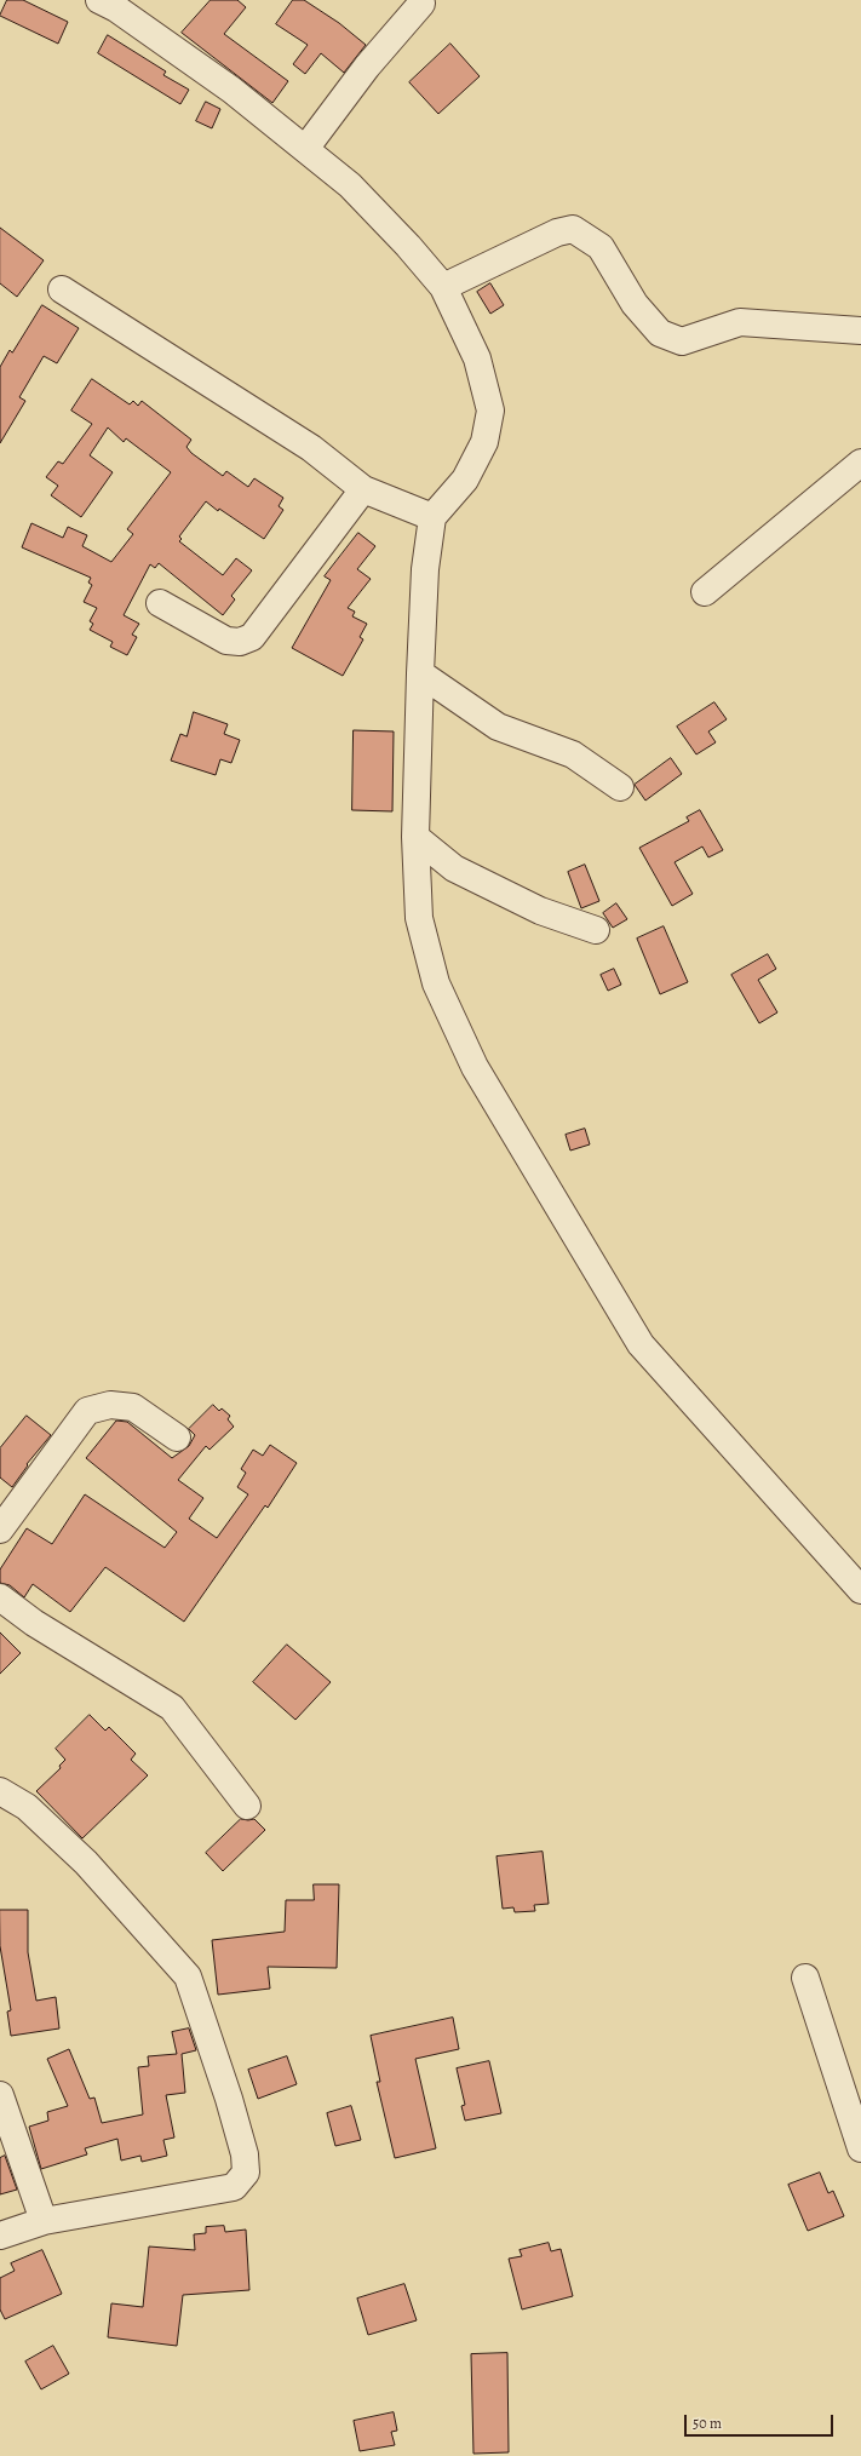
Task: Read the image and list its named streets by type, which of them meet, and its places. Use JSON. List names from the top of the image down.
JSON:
{
  "scale_bar": "50 m"
}
